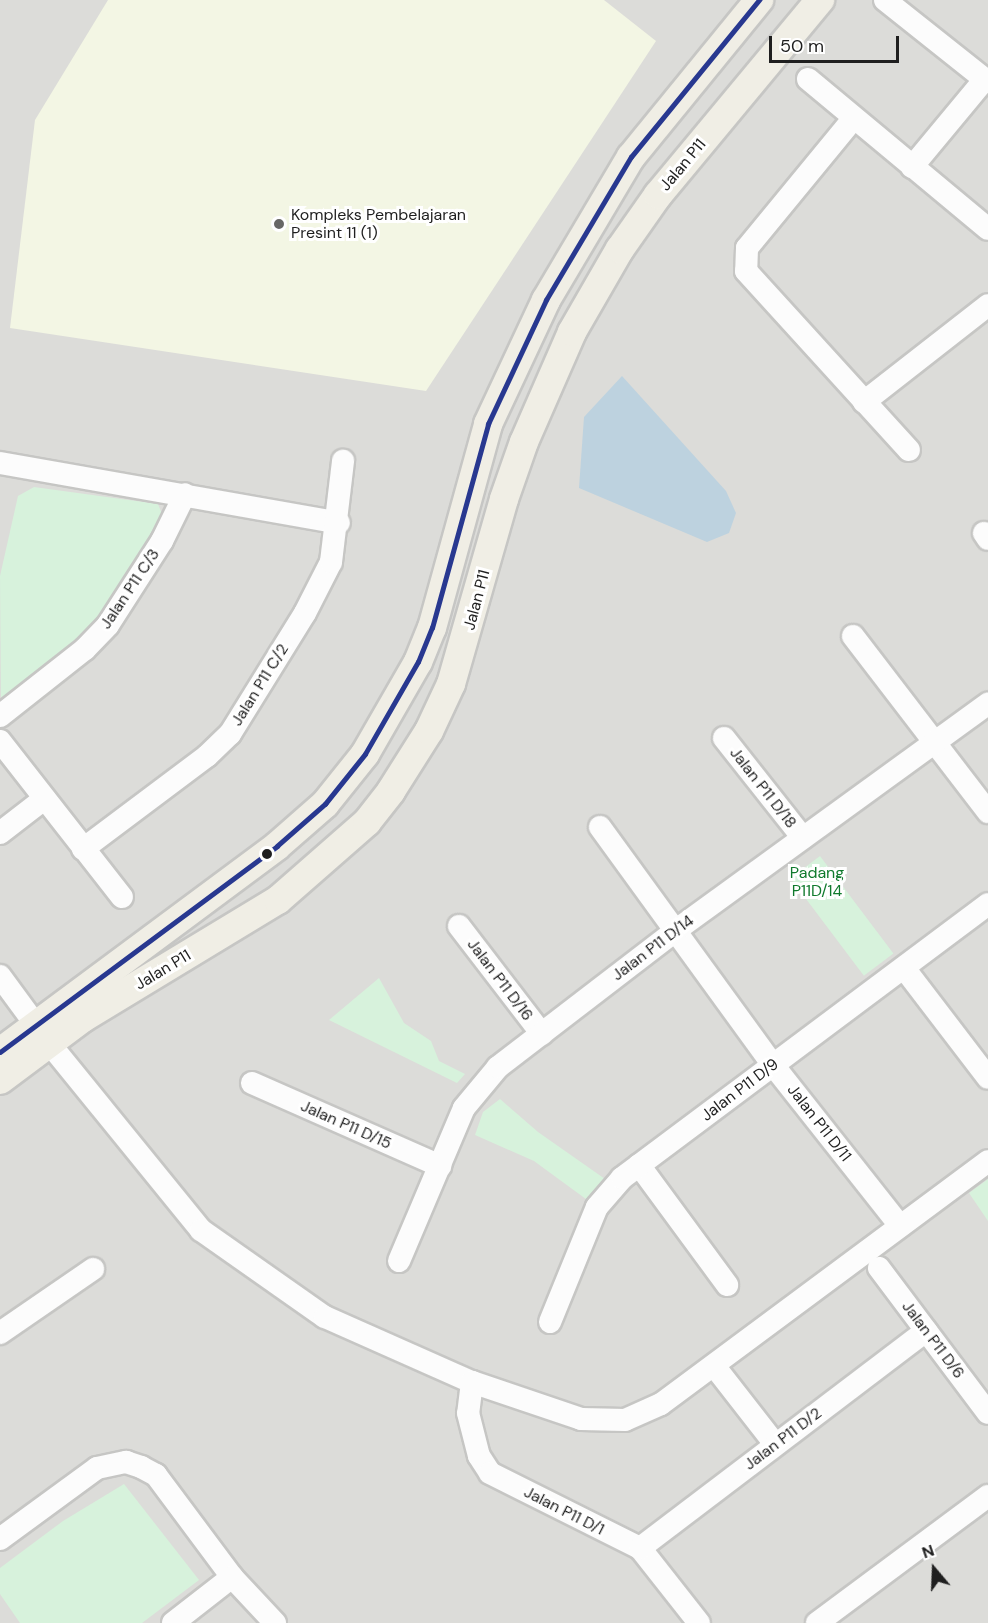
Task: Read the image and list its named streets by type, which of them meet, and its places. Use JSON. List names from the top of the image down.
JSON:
{
  "streets": {
    "main road": ["Jalan P11"],
    "street": [
      "Jalan P11 C/3",
      "Jalan P11 C/2",
      "Jalan P11 D/18",
      "Jalan P11 D/14",
      "Jalan P11 D/16",
      "Jalan P11 D/9",
      "Jalan P11 D/11",
      "Jalan P11 D/15",
      "Jalan P11 D/6",
      "Jalan P11 D/2",
      "Jalan P11 D/1"
    ]
  },
  "crossings": [
    ["Jalan P11 D/18", "Jalan P11 D/14"],
    ["Jalan P11 D/14", "Jalan P11 D/16"],
    ["Jalan P11 D/14", "Jalan P11 D/11"],
    ["Jalan P11 D/14", "Jalan P11 D/15"],
    ["Jalan P11 D/9", "Jalan P11 D/11"],
    ["Jalan P11 D/6", "Jalan P11 D/2"],
    ["Jalan P11 D/2", "Jalan P11 D/1"]
  ],
  "parks": ["Padang P11D/14"],
  "places": ["Kompleks Pembelajaran Presint 11 (1)"],
  "scale_bar": "50 m",
  "north": "top"
}
